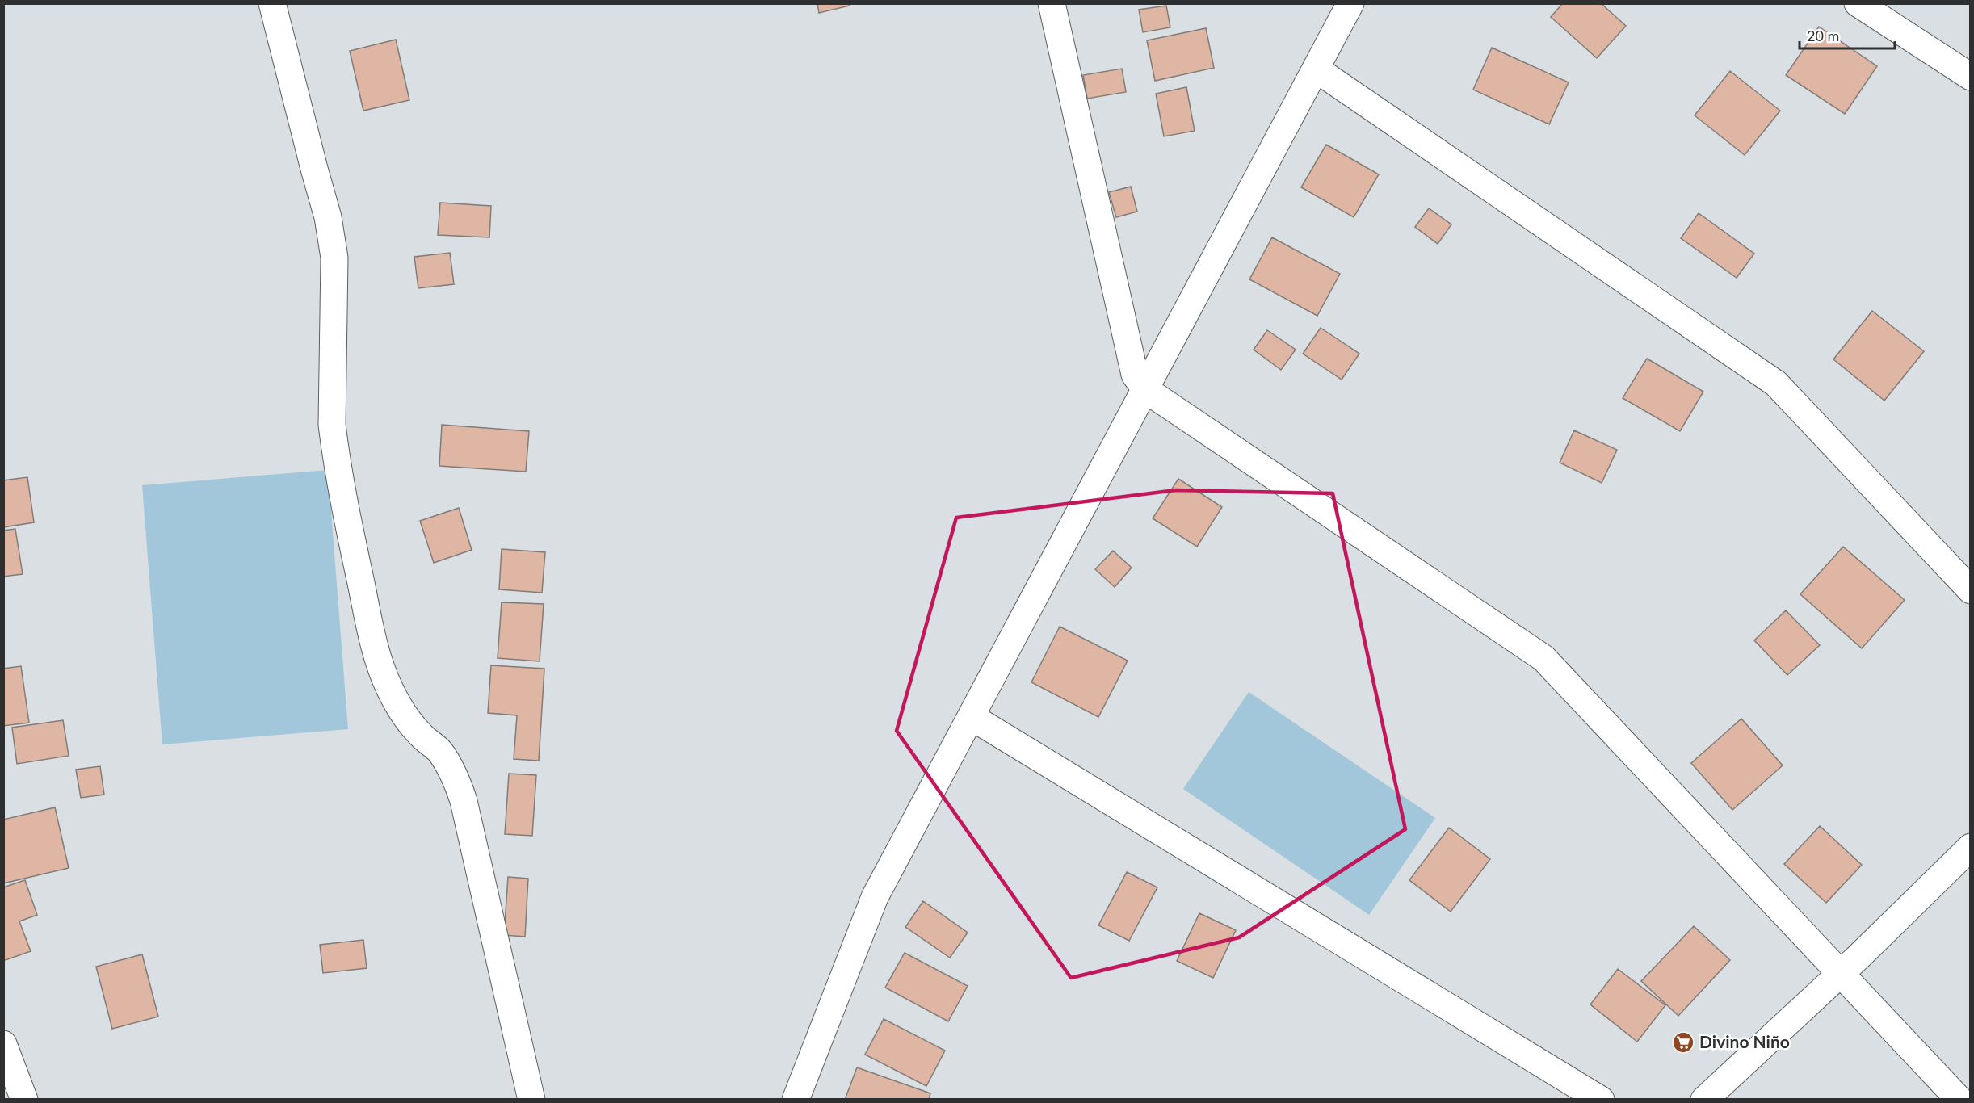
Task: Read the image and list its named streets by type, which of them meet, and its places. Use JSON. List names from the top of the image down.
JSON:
{
  "places": {
    "supermarket": ["Divino Niño"]
  },
  "scale_bar": "20 m"
}
